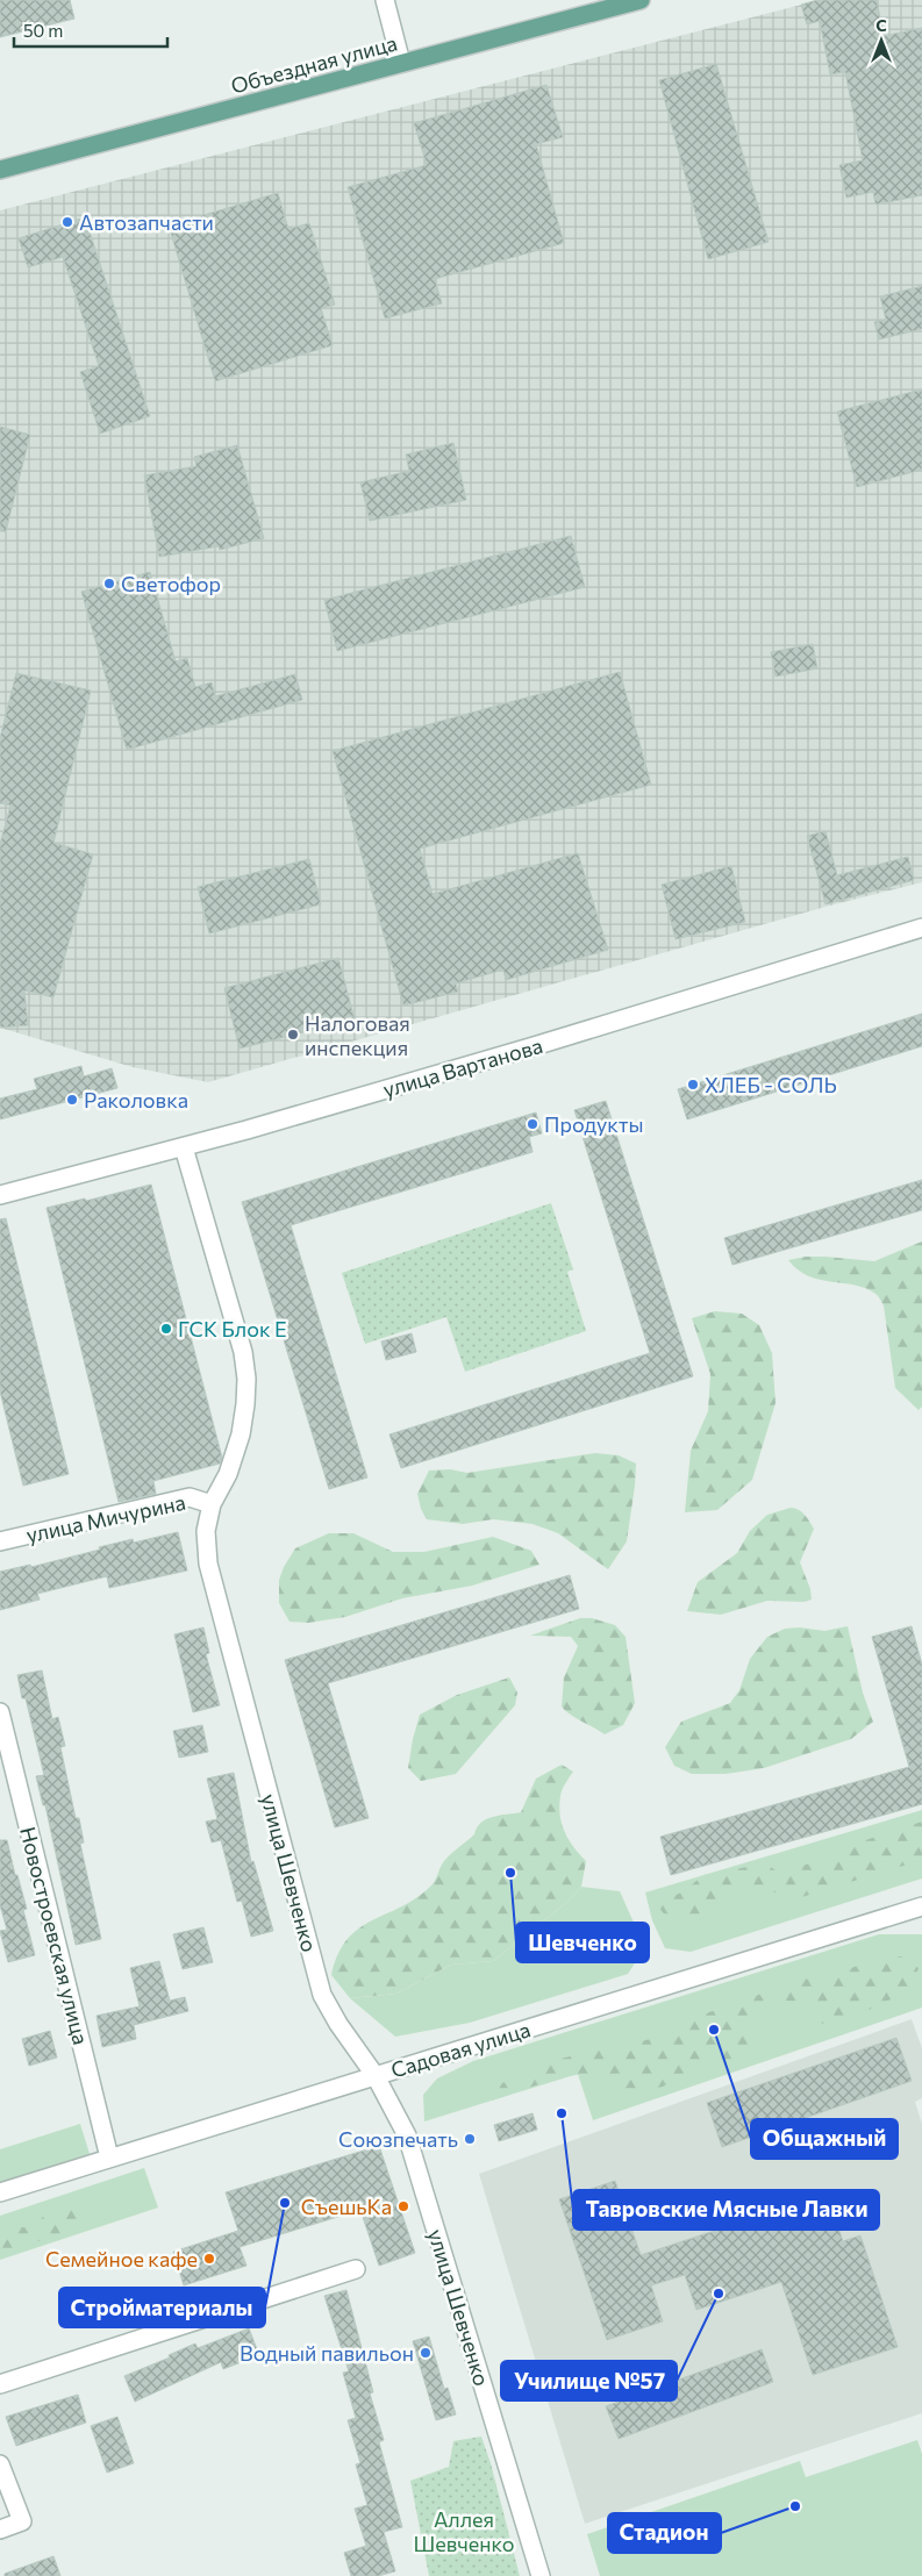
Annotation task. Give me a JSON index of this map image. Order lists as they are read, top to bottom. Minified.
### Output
{"streets":{"main road":["Объездная улица"],"street":["улица Вартанова","улица Мичурина","улица Шевченко","Новостроевская улица","Садовая улица"]},"crossings":[["улица Вартанова","улица Шевченко"],["улица Мичурина","улица Шевченко"],["улица Шевченко","Садовая улица"],["Новостроевская улица","Садовая улица"]],"parks":["Аллея Шевченко"],"places":["Автозапчасти","Светофор","Налоговая инспекция","ХЛЕБ - СОЛЬ","Раколовка","Продукты","ГСК Блок Е","Шевченко","Общажный","Тавровские Мясные Лавки","Союзпечать","Стройматериалы","СъешьКа","Семейное кафе","Училище №57","Водный павильон","Стадион"],"scale_bar":"50 m","north":"top"}
